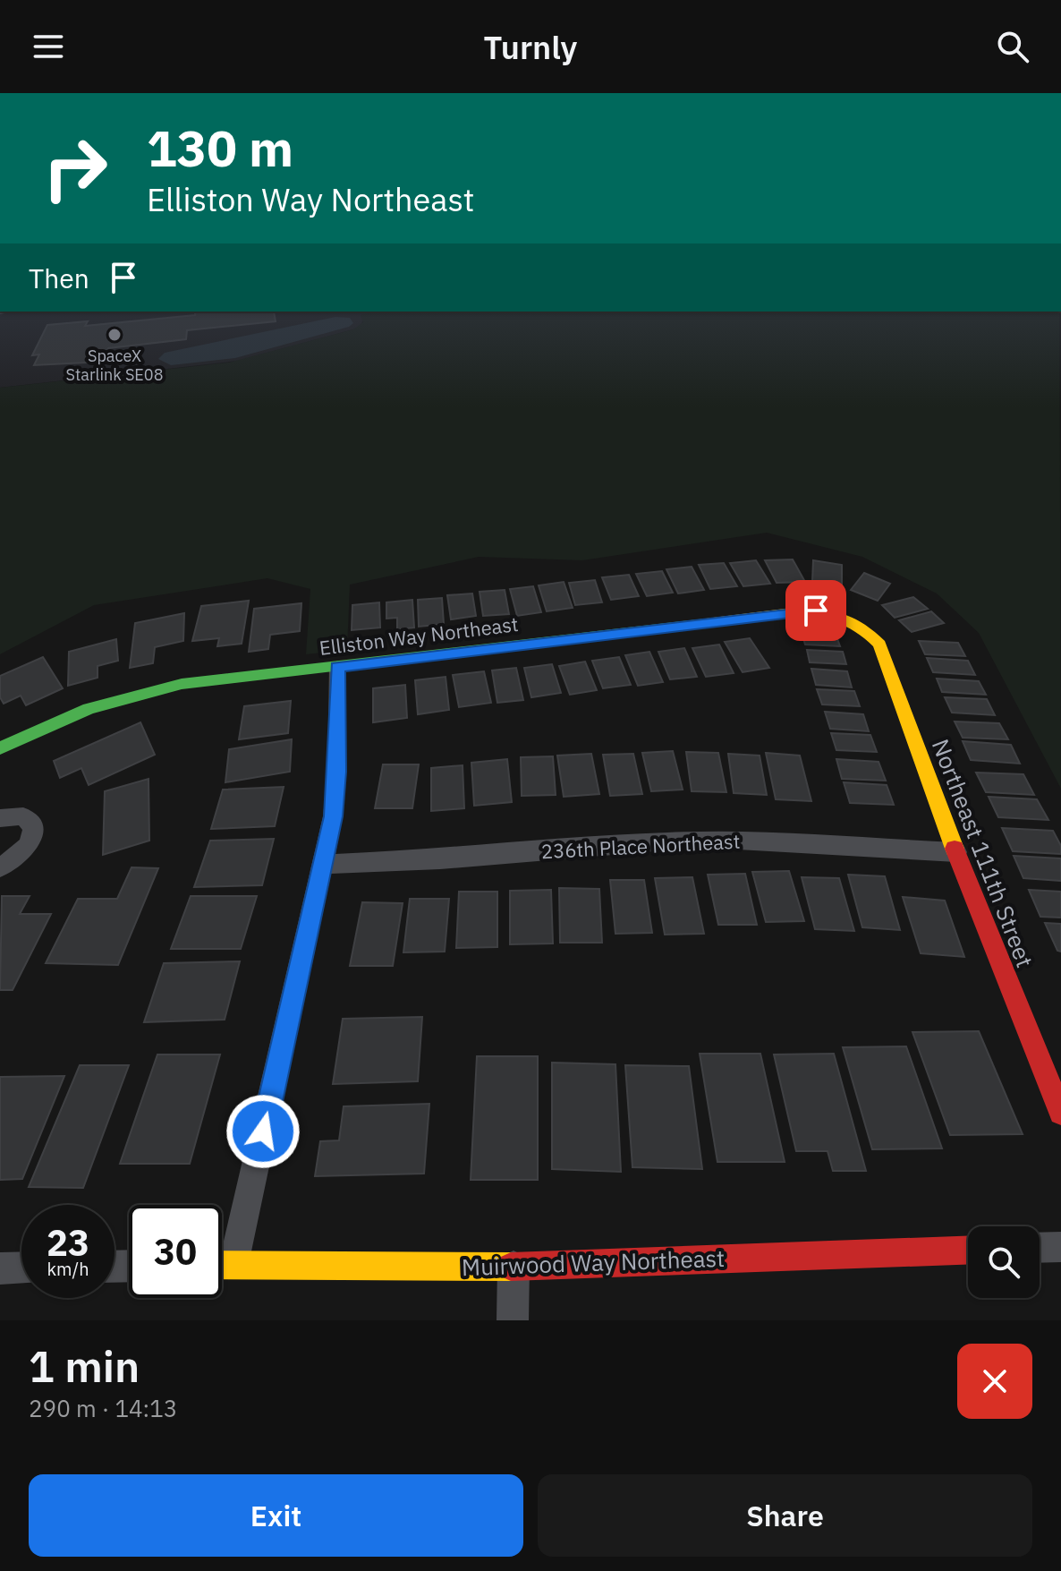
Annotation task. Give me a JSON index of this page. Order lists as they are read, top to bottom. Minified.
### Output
{"streets":{"street":["Elliston Way Northeast","236th Place Northeast","Northeast 111th Street","Muirwood Way Northeast"]},"crossings":[["Elliston Way Northeast","Northeast 111th Street"],["236th Place Northeast","Northeast 111th Street"]],"places":["SpaceX Starlink SE08"],"page":{"header":"Turnly","turn":["130 m","Elliston Way Northeast"],"then":"Then","speed":"23 km/h","limit":"30","heading":["1 min","290 m · 14:13"],"buttons":["Exit","Share"]}}
